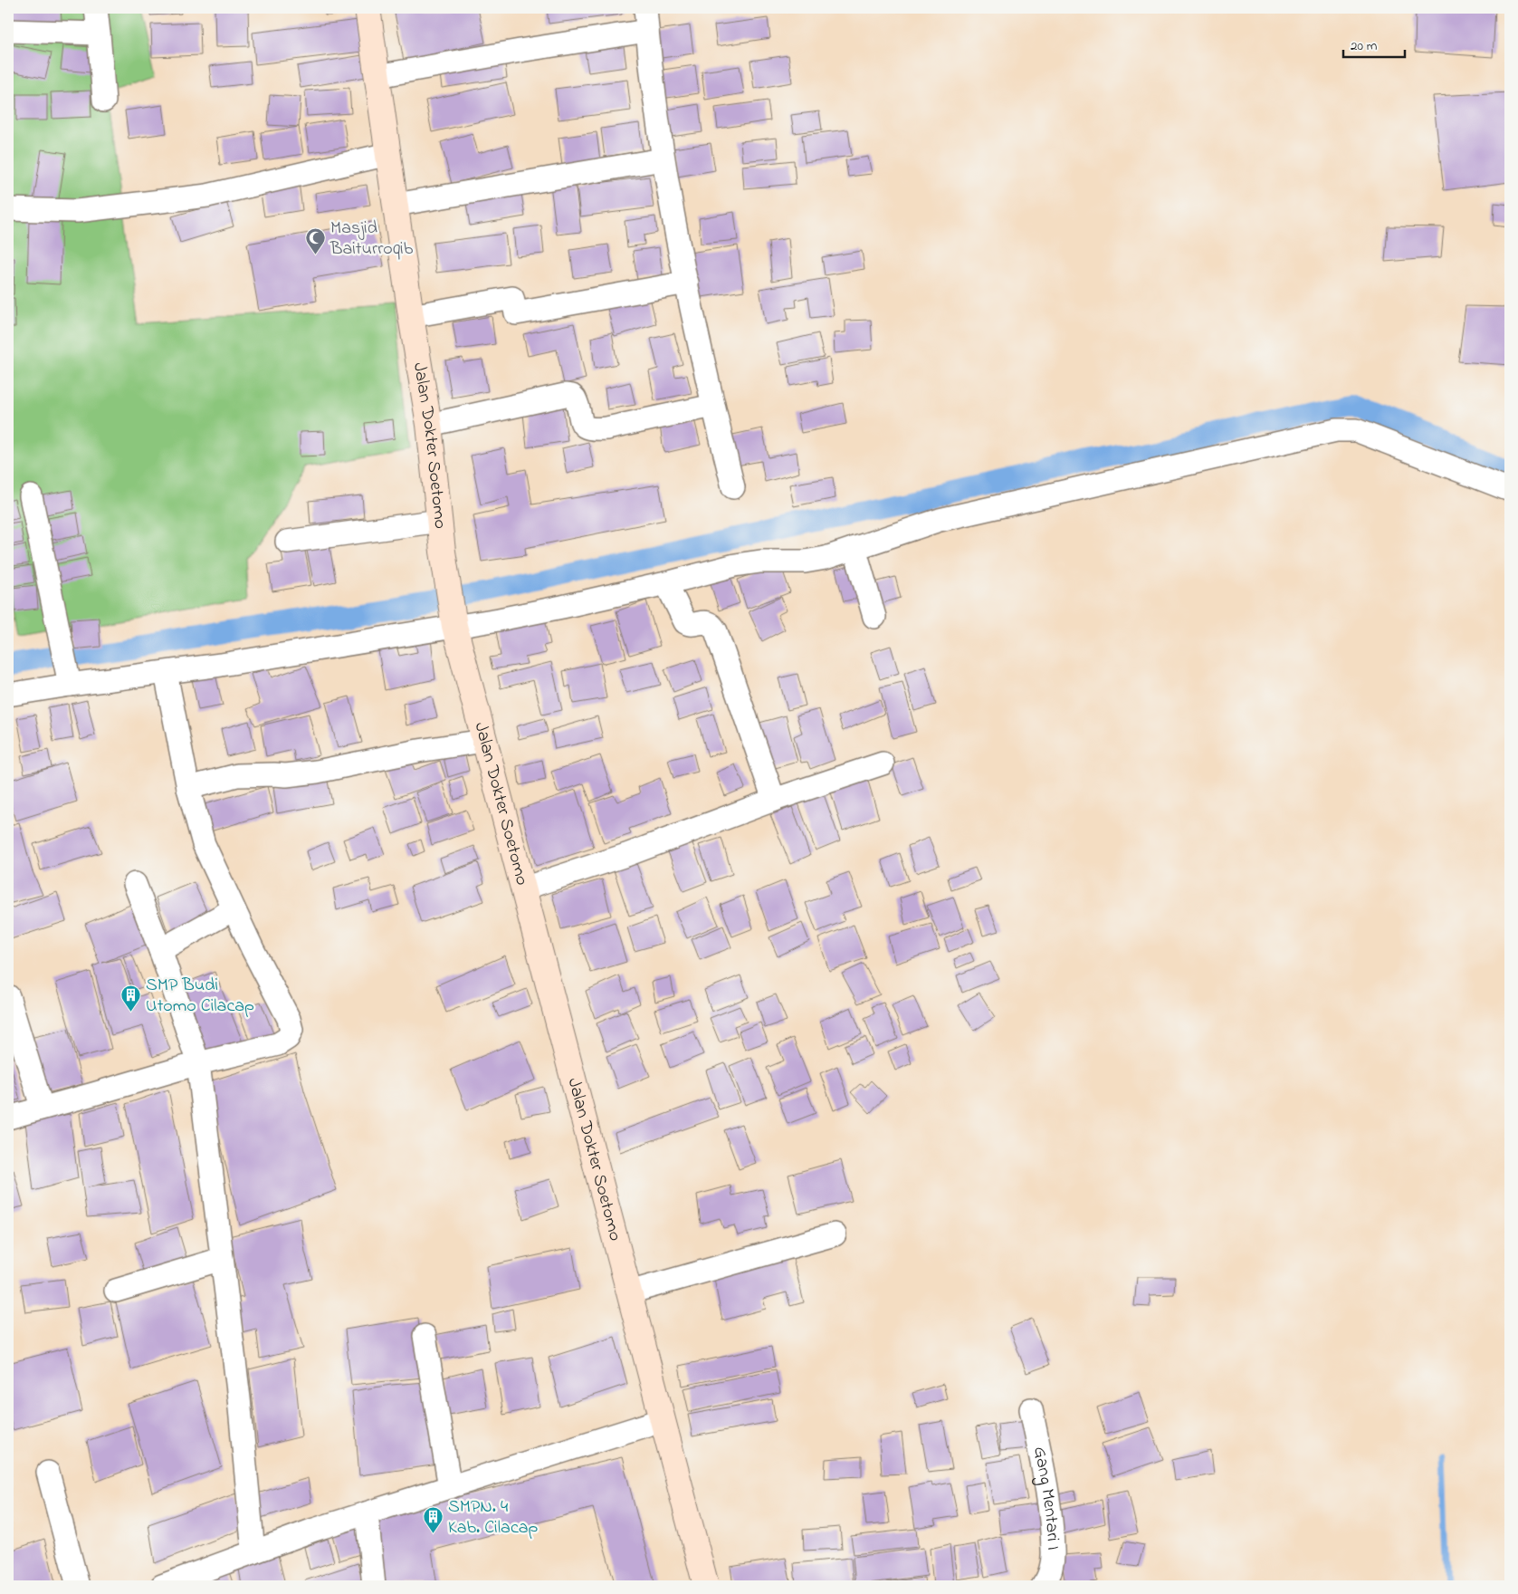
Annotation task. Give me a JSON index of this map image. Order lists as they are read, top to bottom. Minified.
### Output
{"streets":{"street":["Jalan Dokter Soetomo","Gang Mentari I"]},"places":{"mosque":["Masjid Baiturroqib"],"building":["SMP Budi Utomo Cilacap","SMPN. 4 Kab. Cilacap"]},"scale_bar":"20 m"}
